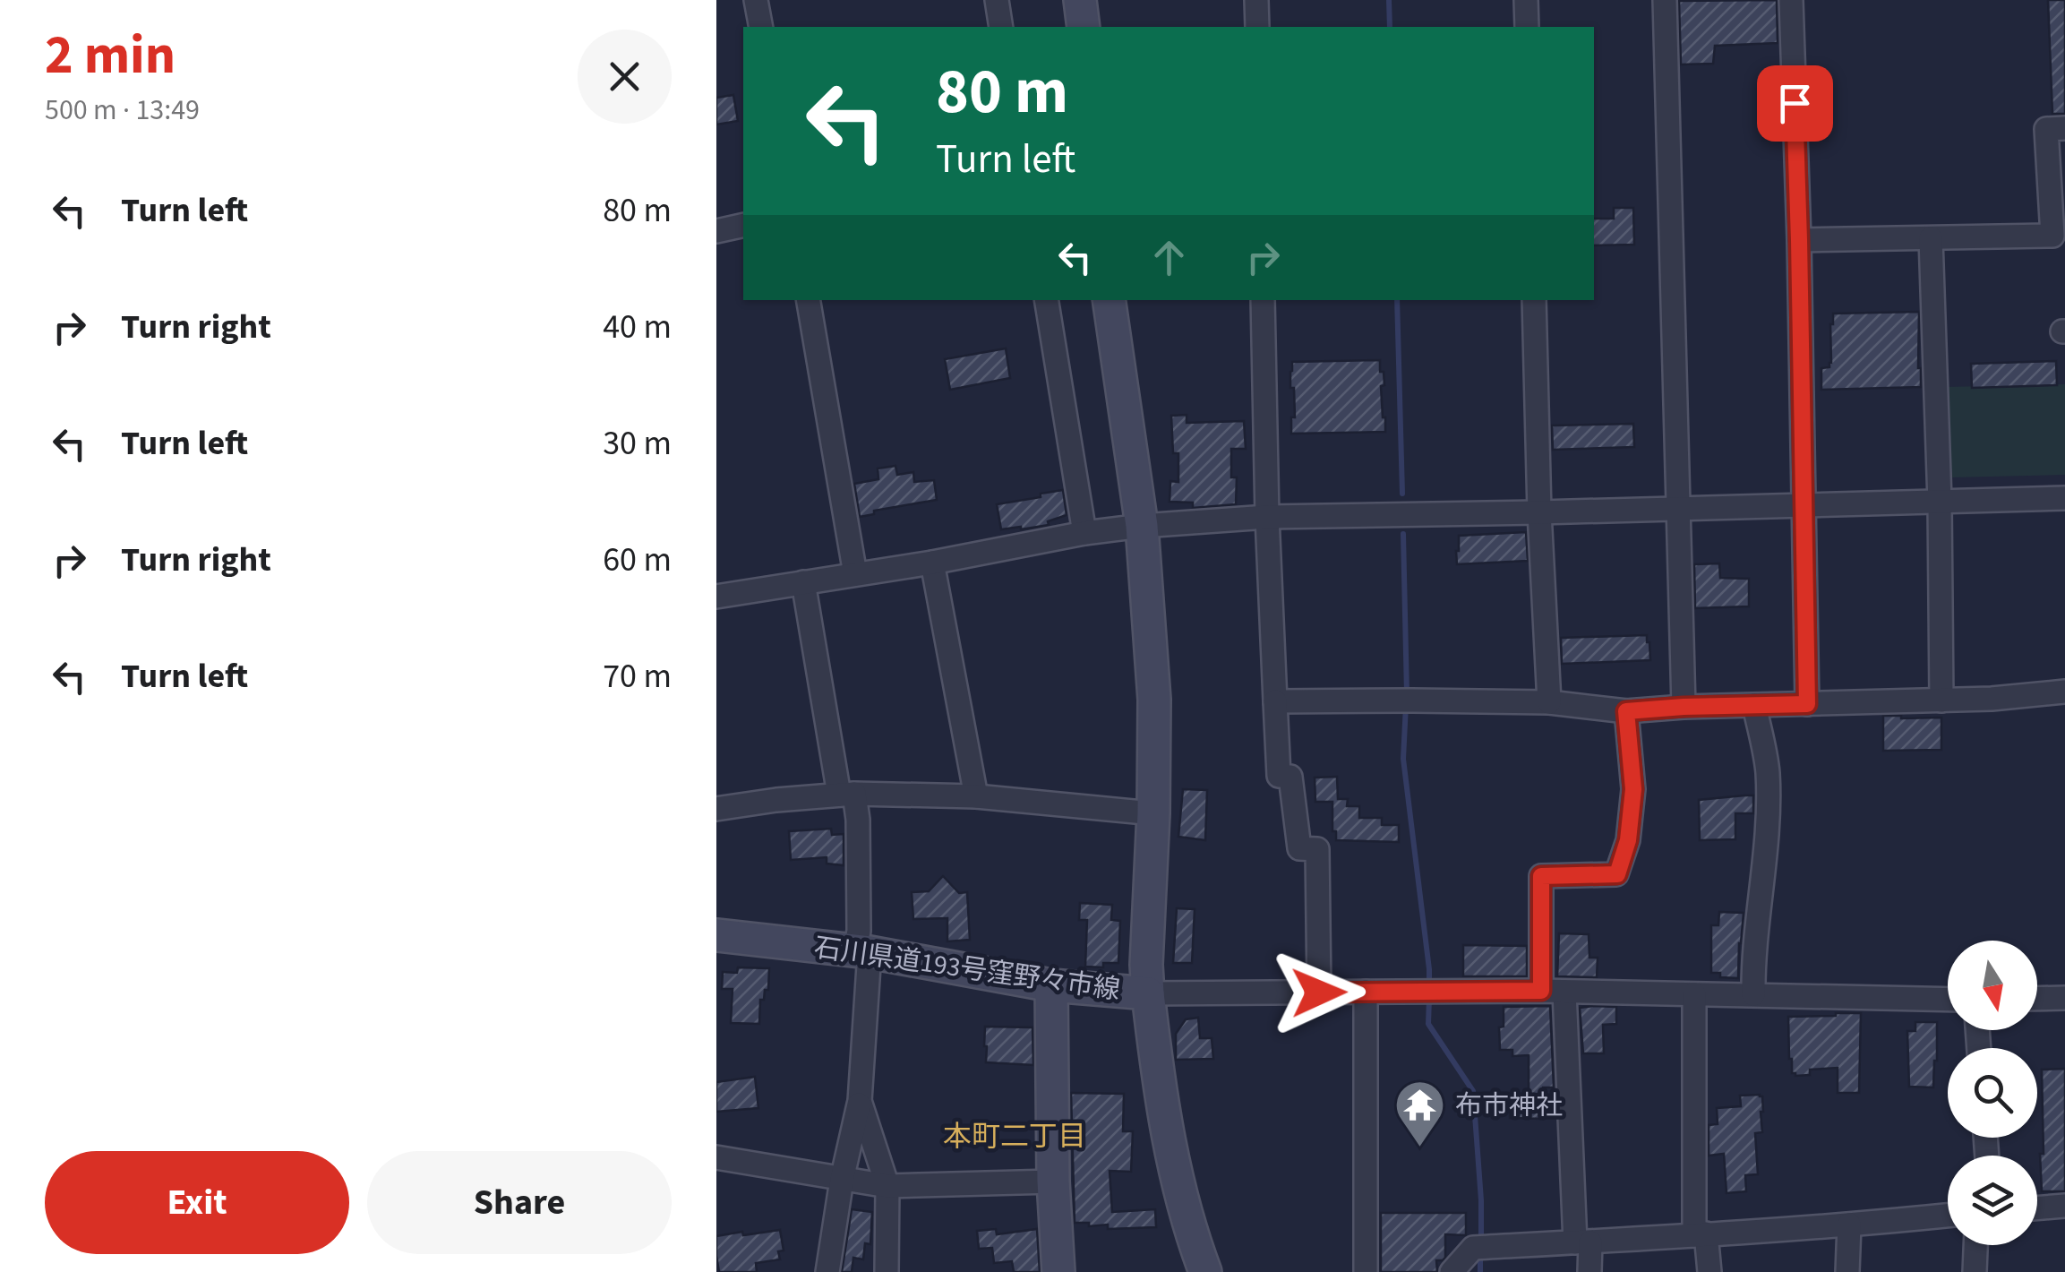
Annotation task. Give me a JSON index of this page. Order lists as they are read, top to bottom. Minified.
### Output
{"streets":{"street":["石川県道193号窪野々市線"]},"districts":["本町二丁目"],"places":{"temple":["布市神社"]},"north":"bottom","page":{"heading":["2 min","500 m · 13:49"],"turn":["80 m","Turn left"],"list":[{"name":"Turn left","value":"80 m"},{"name":"Turn right","value":"40 m"},{"name":"Turn left","value":"30 m"},{"name":"Turn right","value":"60 m"},{"name":"Turn left","value":"70 m"}],"buttons":["Exit","Share"]}}
